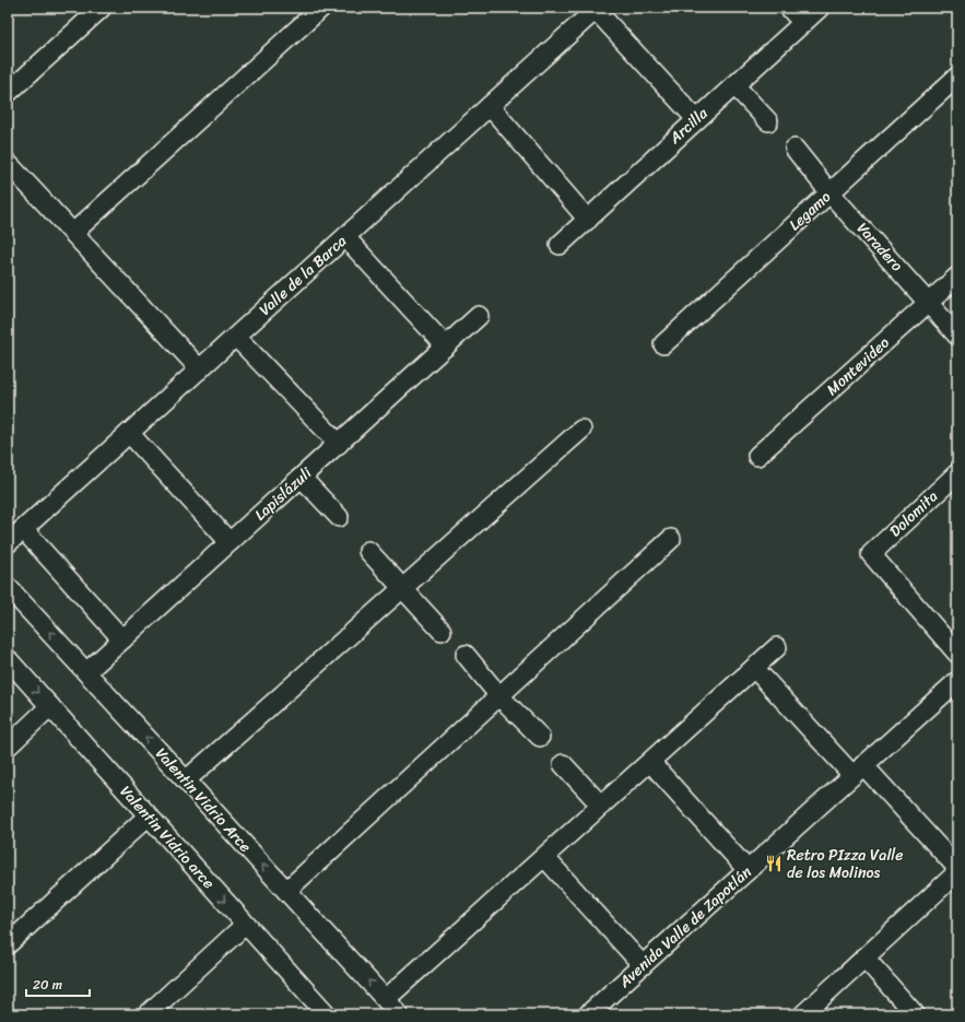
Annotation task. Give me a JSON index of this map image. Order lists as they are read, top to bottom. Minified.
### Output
{"streets":{"street":["Arcilla","Legamo","Varadero","Valle de la Barca","Montevideo","Lapislázuli","Dolomita","Valentin Vidrio Arce","Valentin Vidrio arce","Avenida Valle de Zapotlán"]},"crossings":[["Legamo","Varadero"],["Varadero","Montevideo"],["Lapislázuli","Valentin Vidrio Arce"]],"one_way":["Valentin Vidrio Arce","Valentin Vidrio arce"],"places":{"restaurant":["Retro PIzza Valle de los Molinos"]},"scale_bar":"20 m"}
